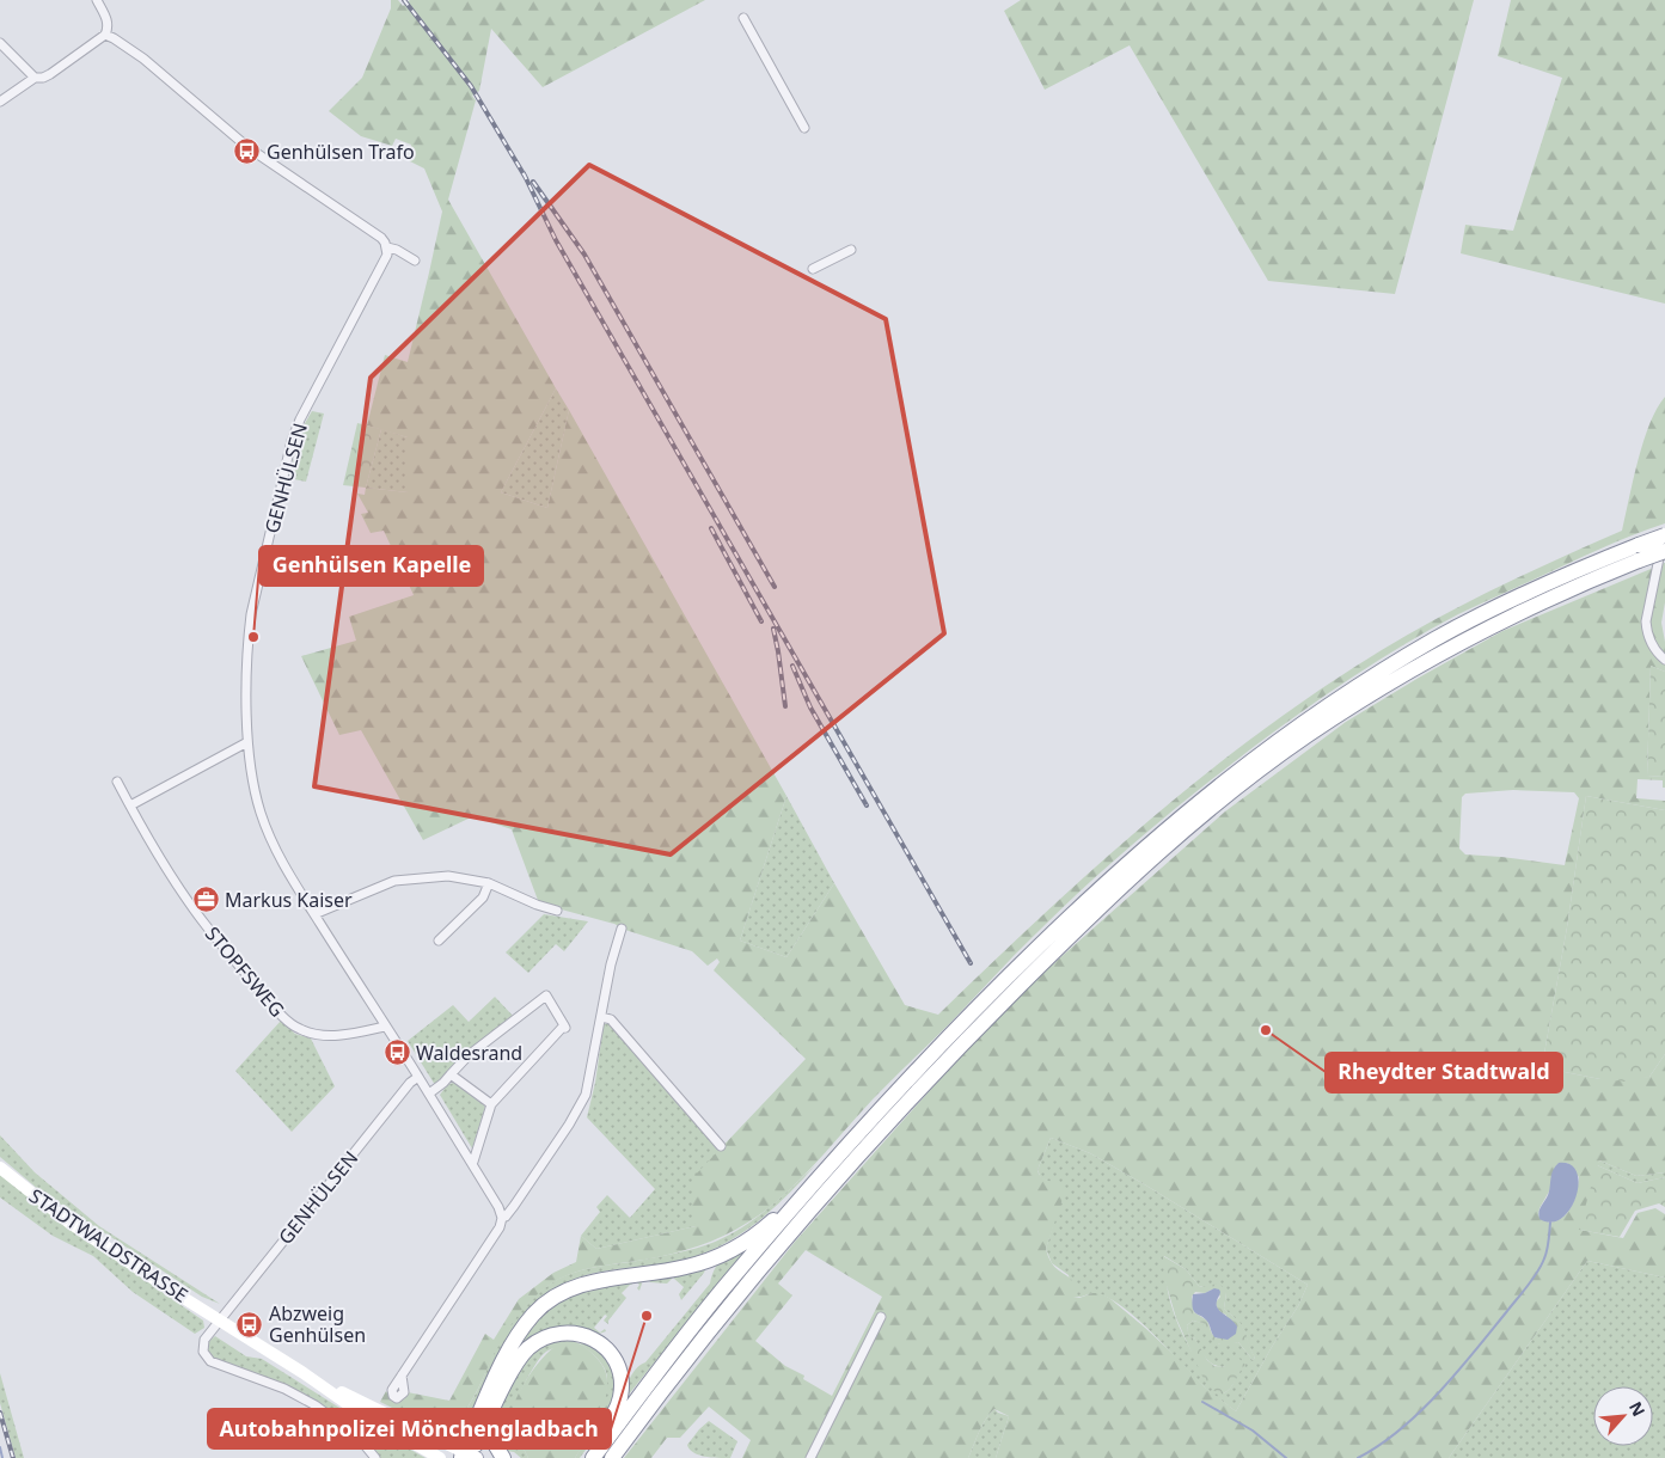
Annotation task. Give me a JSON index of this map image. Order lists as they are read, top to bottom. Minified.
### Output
{"streets":{"main road":["STADTWALDSTRASSE"],"street":["GENHÜLSEN","STOPFSWEG"]},"crossings":[["GENHÜLSEN","STOPFSWEG"],["GENHÜLSEN","STADTWALDSTRASSE"]],"places":{"bus stop":["Genhülsen Trafo","Waldesrand","Abzweig Genhülsen"],"other":["Genhülsen Kapelle","Rheydter Stadtwald","Autobahnpolizei Mönchengladbach"],"office":["Markus Kaiser"]},"north":"top right"}
